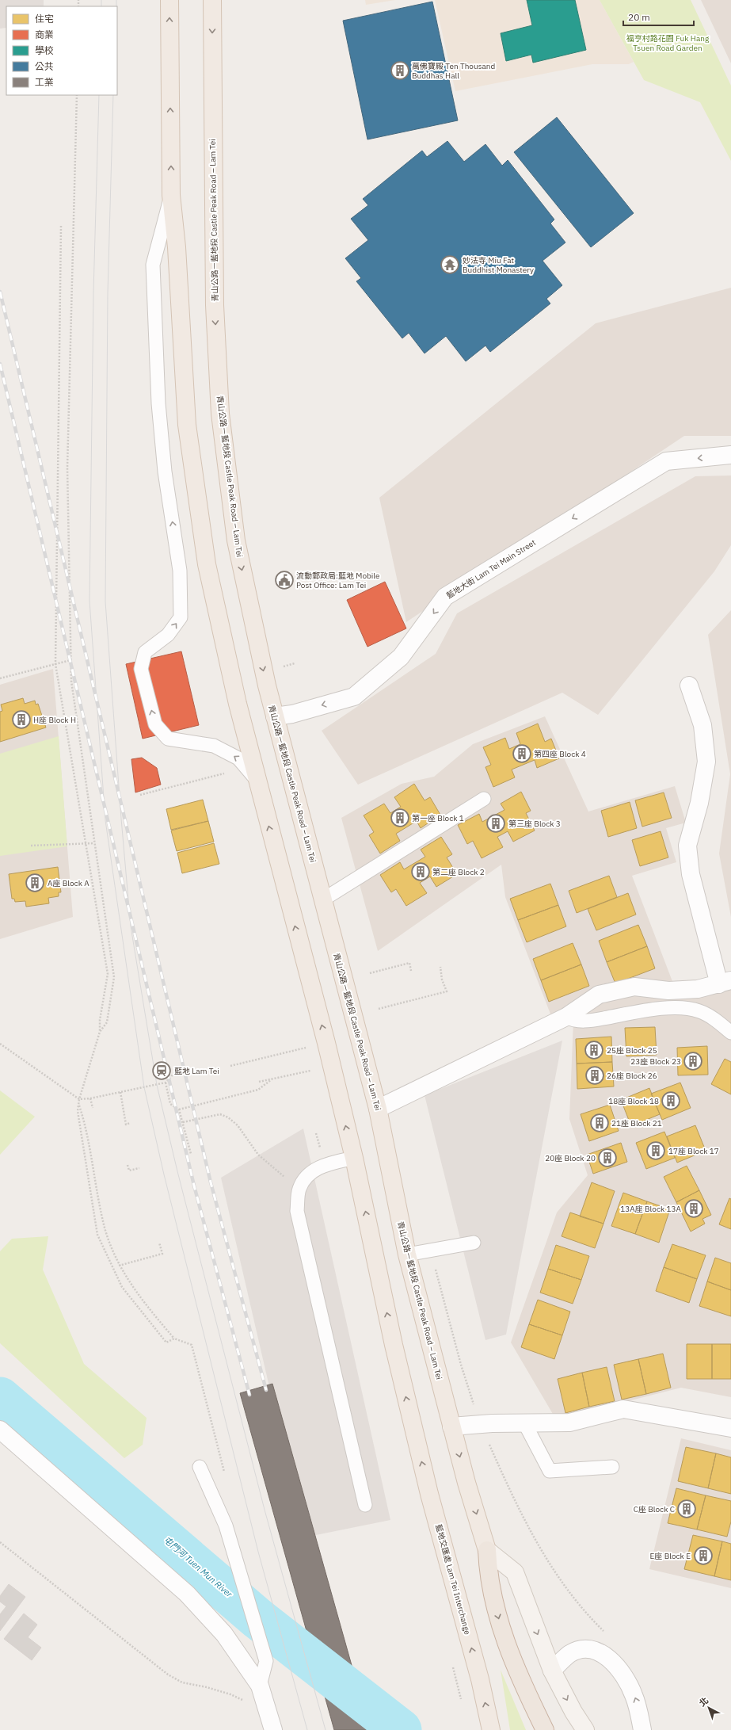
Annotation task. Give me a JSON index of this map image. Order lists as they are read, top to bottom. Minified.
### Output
{"streets":{"main road":["青山公路－藍地段 Castle Peak Road – Lam Tei","藍地交匯處 Lam Tei Interchange"],"street":["藍地大街 Lam Tei Main Street"]},"crossings":[["青山公路－藍地段 Castle Peak Road – Lam Tei","藍地大街 Lam Tei Main Street"]],"one_way":["藍地大街 Lam Tei Main Street"],"water":["屯門河 Tuen Mun River"],"parks":["福亨村路花園 Fuk Hang Tsuen Road Garden"],"places":{"building":["萬佛寶殿 Ten Thousand Buddhas Hall","H座 Block H","第四座 Block 4","第一座 Block 1","第三座 Block 3","第二座 Block 2","A座 Block A","25座 Block 25","23座 Block 23","26座 Block 26","18座 Block 18","21座 Block 21","17座 Block 17","20座 Block 20","13A座 Block 13A","C座 Block C","E座 Block E"],"temple":["妙法寺 Miu Fat Buddhist Monastery"],"public building":["流動郵政局:藍地 Mobile Post Office: Lam Tei"],"station":["藍地 Lam Tei"]},"legend":["住宅","商業","學校","公共","工業"],"scale_bar":"20 m","north":"top left"}
